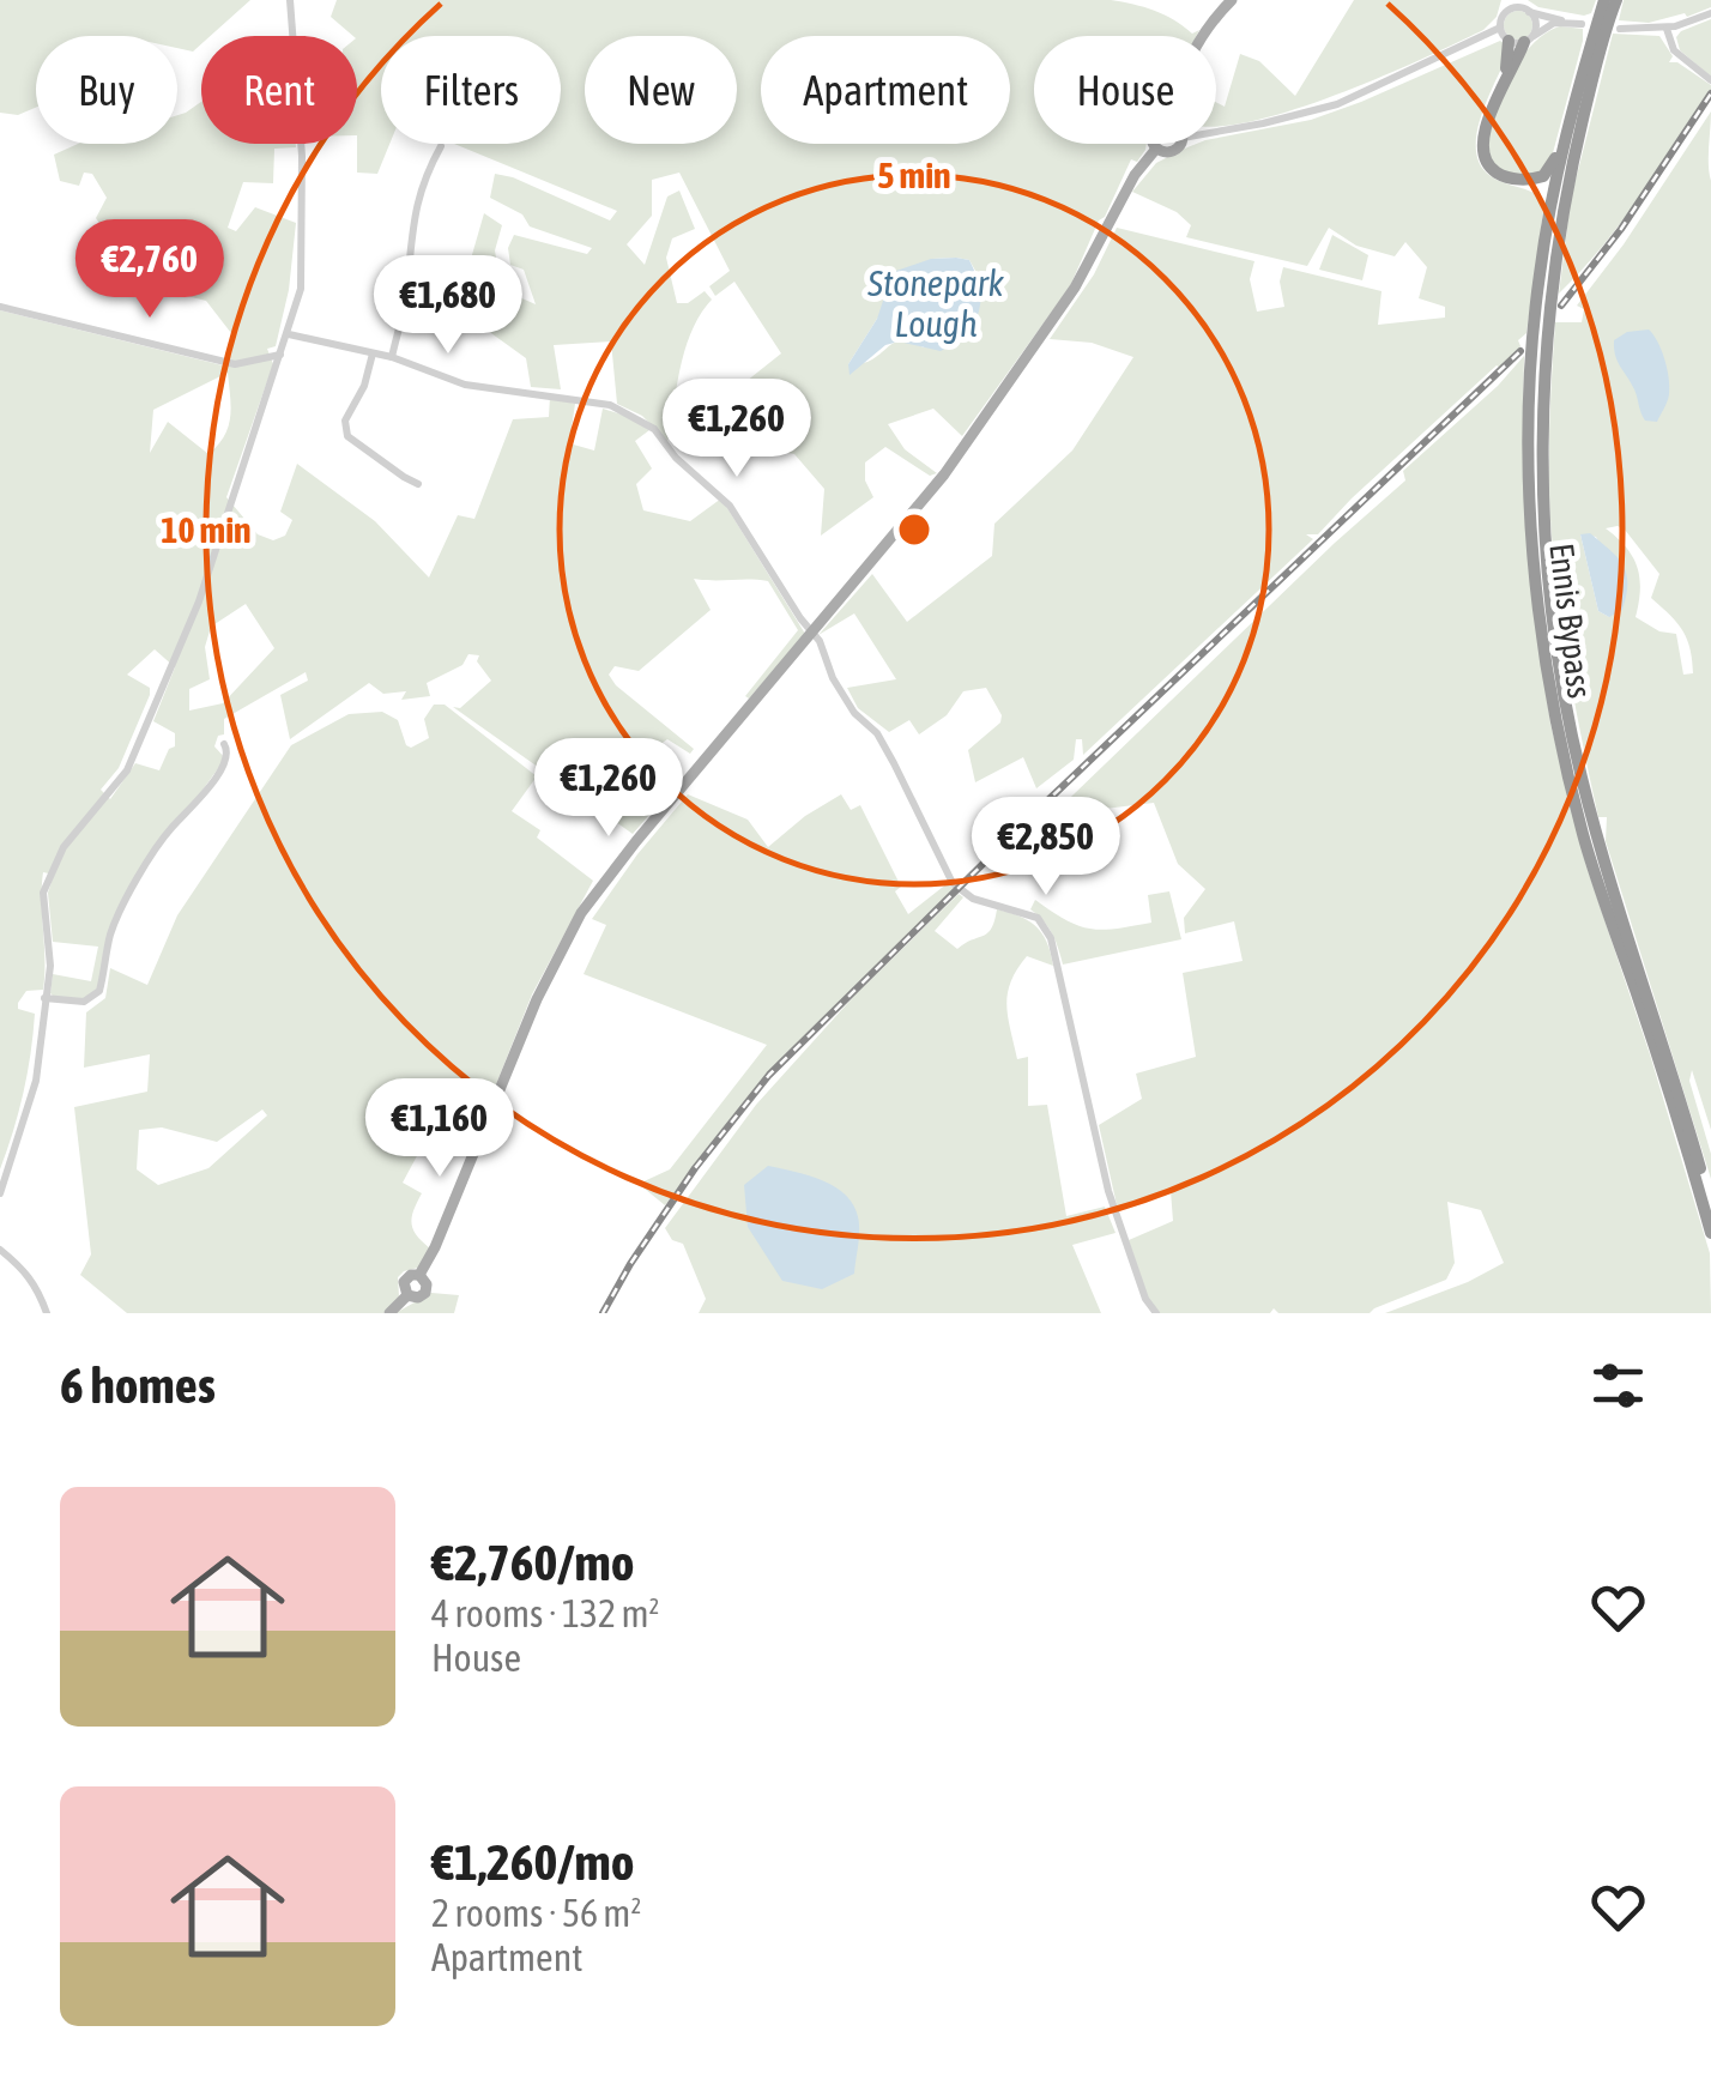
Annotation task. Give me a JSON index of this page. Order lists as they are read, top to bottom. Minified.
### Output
{"streets":{"highway":["Ennis Bypass"]},"water":["Stonepark Lough"],"page":{"chip":["Buy","Rent","Filters","New","Apartment","House"],"price":["€2,760","€1,680","€1,260","€1,260","€2,850","€1,160"],"heading":"6 homes","list":[{"name":"€2,760/mo","note":"4 rooms · 132 m² · House"},{"name":"€1,260/mo","note":"2 rooms · 56 m² · Apartment"}]},"rings":["5 min","10 min"]}
